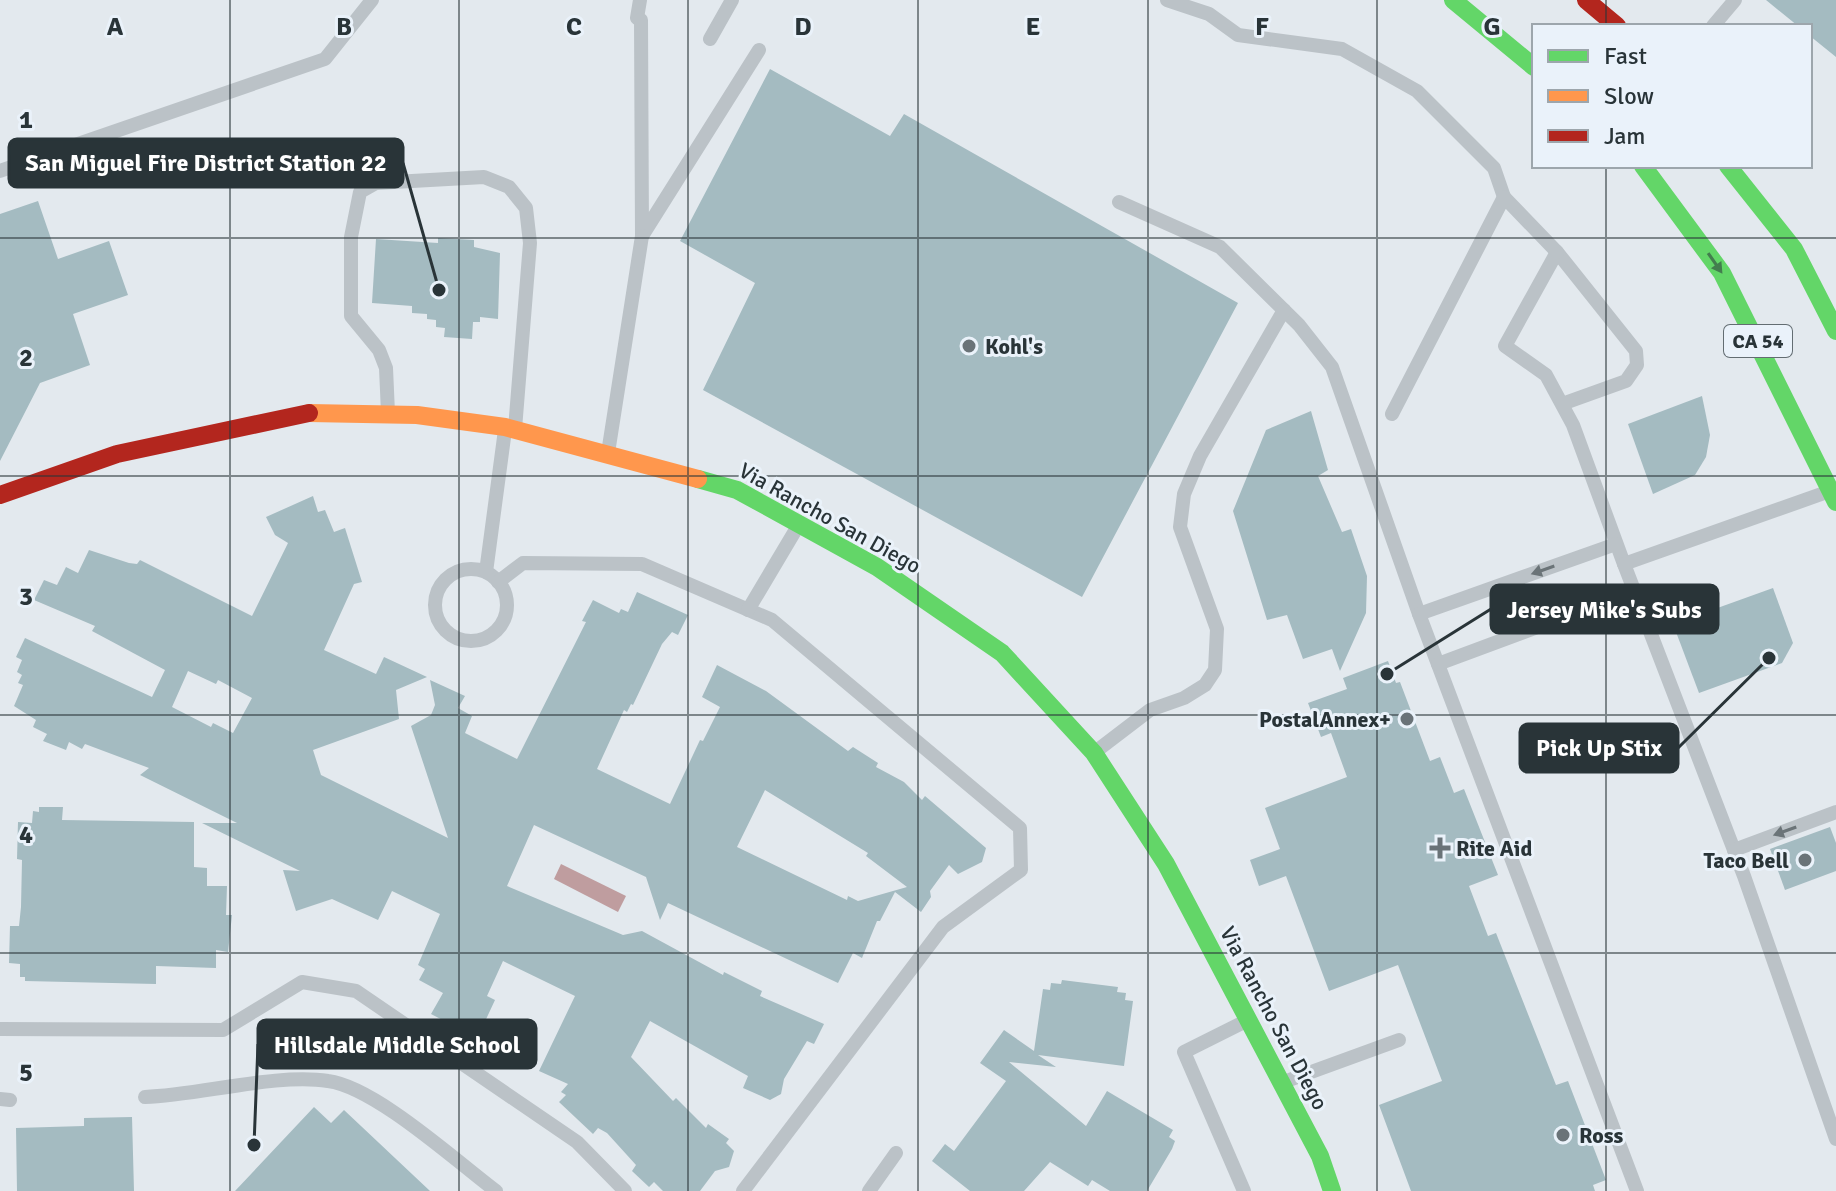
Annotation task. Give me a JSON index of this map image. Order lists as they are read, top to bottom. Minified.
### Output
{"streets":{"street":["CA 54","Via Rancho San Diego"]},"places":{"other":["San Miguel Fire District Station 22","Kohl's","Pick Up Stix","Jersey Mike's Subs","PostalAnnex+","Taco Bell","Ross","Hillsdale Middle School"],"health":["Rite Aid"]},"legend":["Fast","Slow","Jam"],"grid":{"columns":["A","B","C","D","E","F","G"],"rows":["1","2","3","4","5"]}}
